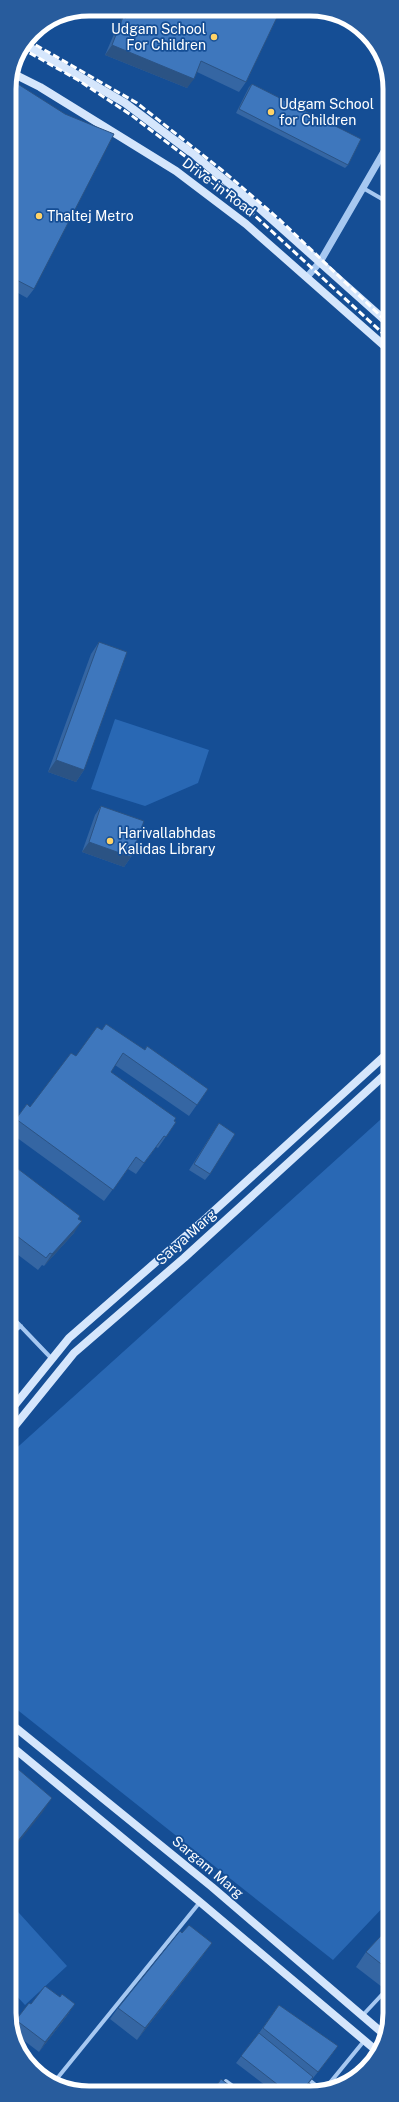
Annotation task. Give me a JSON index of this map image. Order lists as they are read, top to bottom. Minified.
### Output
{"streets":{"main road":["Drive-in Road","Satya Marg","Sargam Marg"]},"places":["Udgam School For Children","Udgam School for Children","Thaltej Metro","Harivallabhdas Kalidas Library"]}
